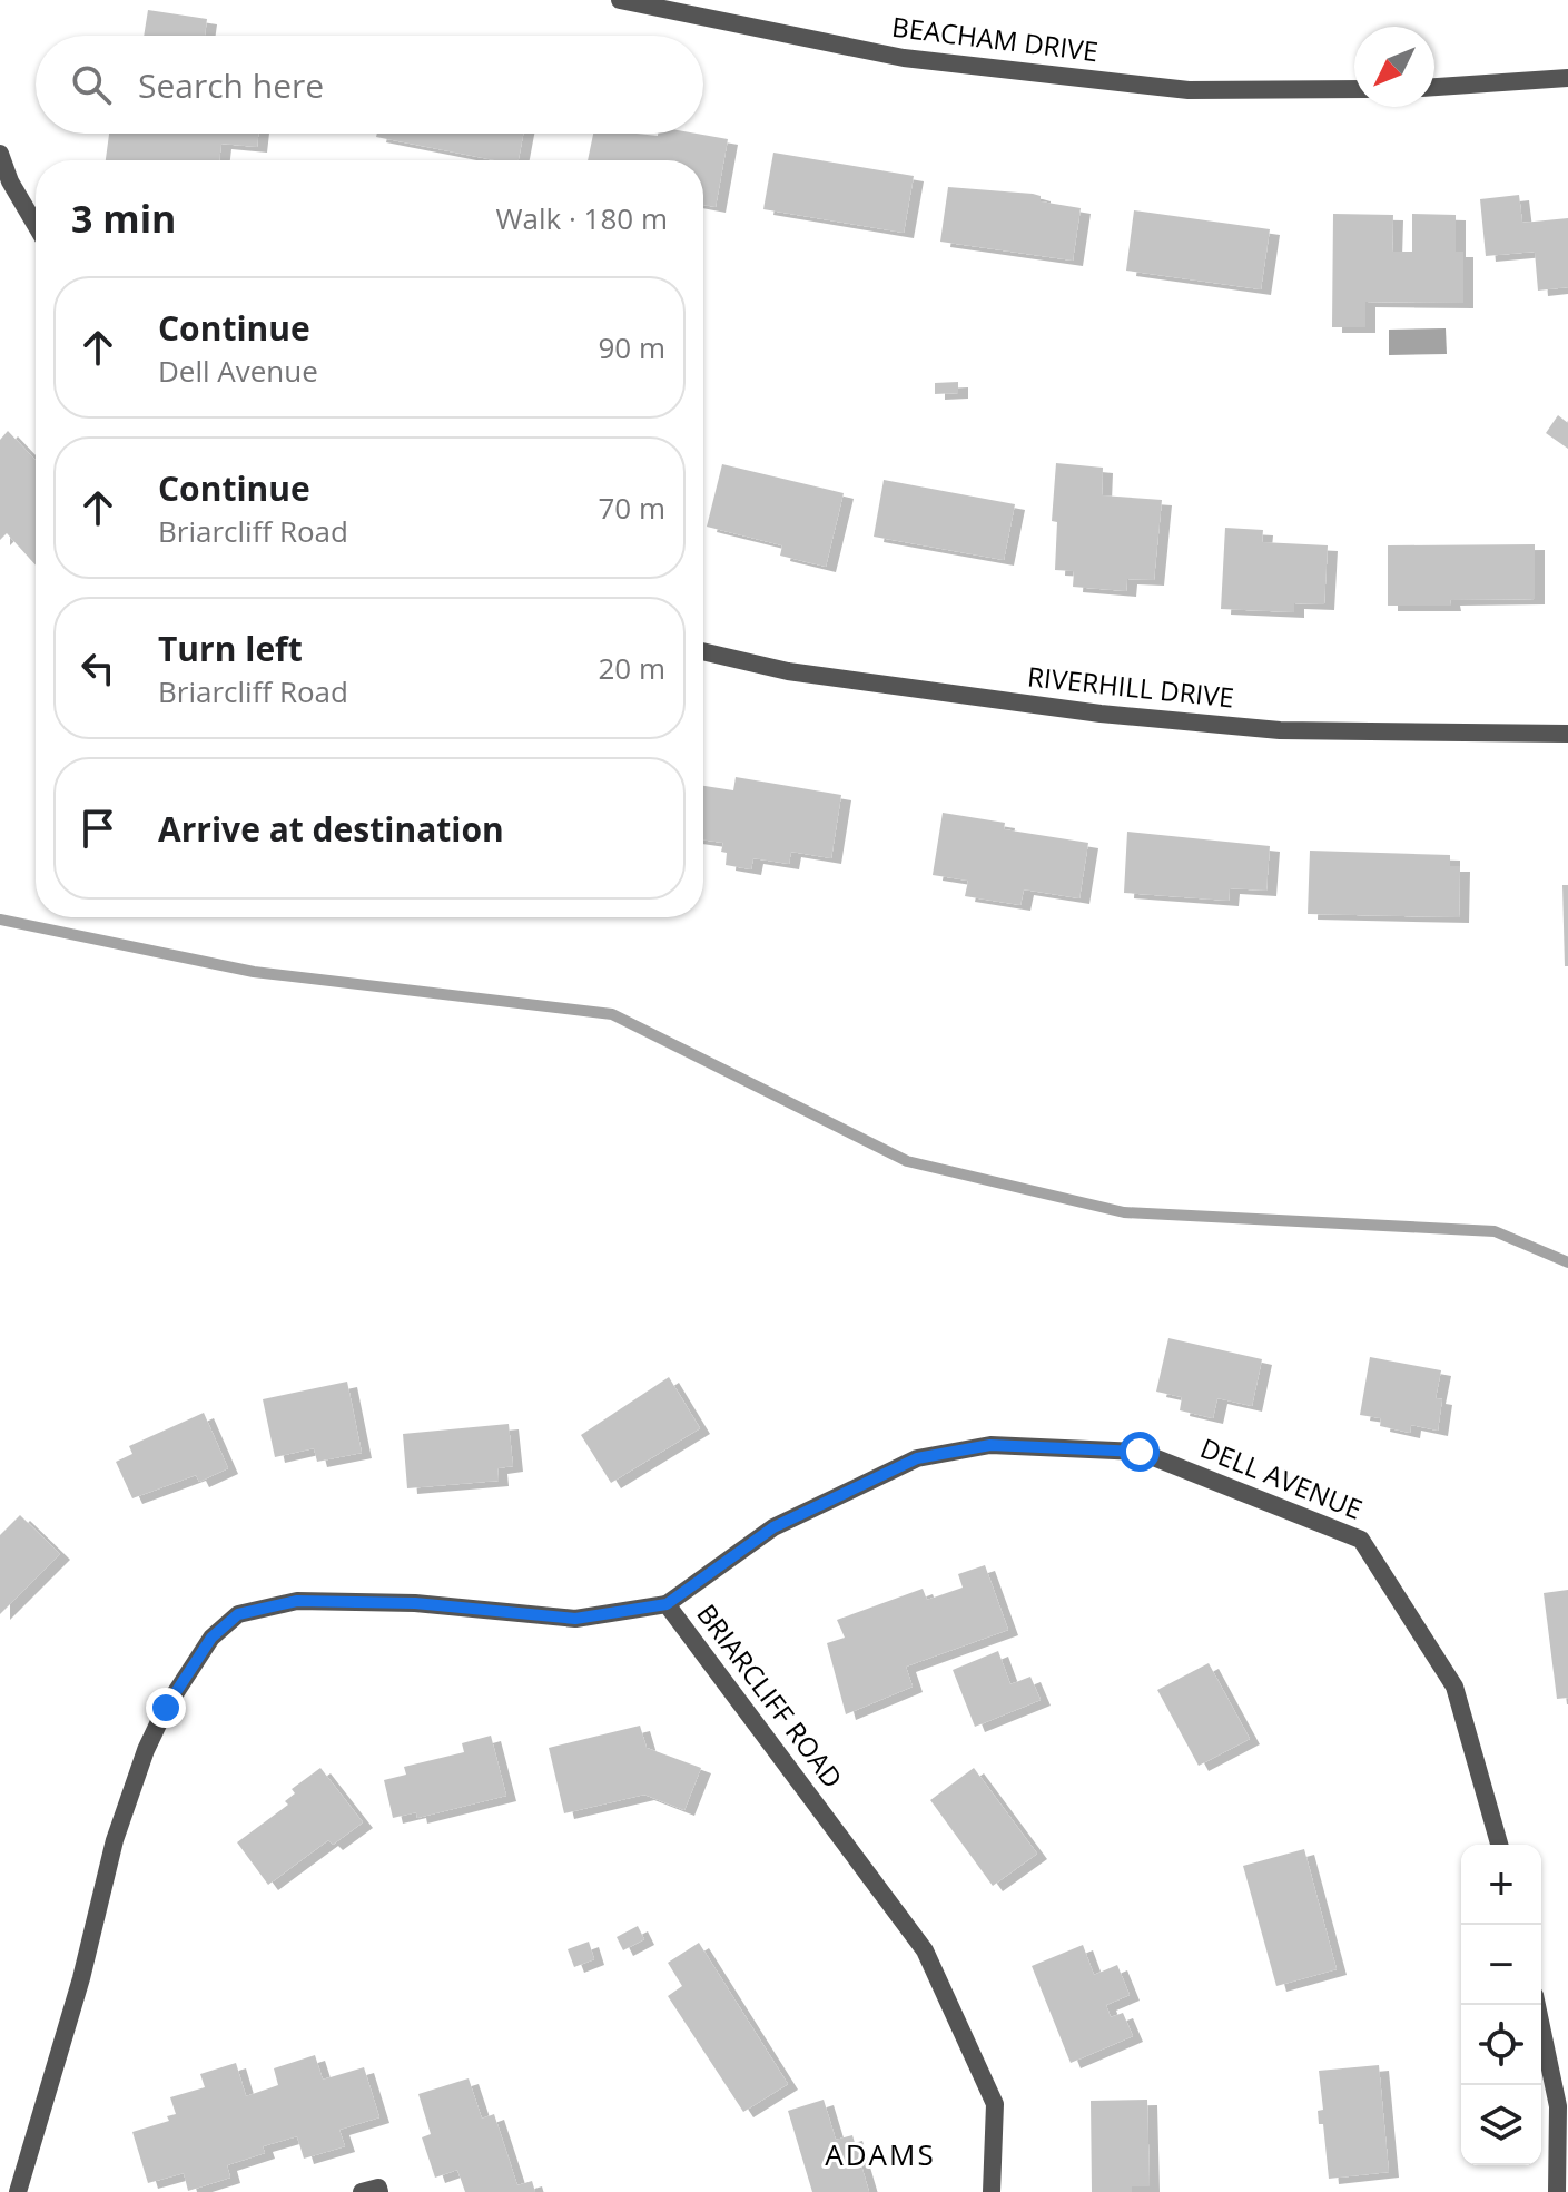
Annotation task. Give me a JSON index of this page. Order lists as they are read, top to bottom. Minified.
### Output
{"streets":{"street":["BEACHAM DRIVE","RIVERHILL DRIVE","DELL AVENUE","BRIARCLIFF ROAD"]},"crossings":[["DELL AVENUE","BRIARCLIFF ROAD"]],"districts":["ADAMS"],"north":"bottom left","page":{"search":"Search here","heading":["3 min","Walk · 180 m"],"list":[["Continue","Dell Avenue","90 m"],["Continue","Briarcliff Road","70 m"],["Turn left","Briarcliff Road","20 m"],"Arrive at destination"],"map_buttons":["+","−"]}}
